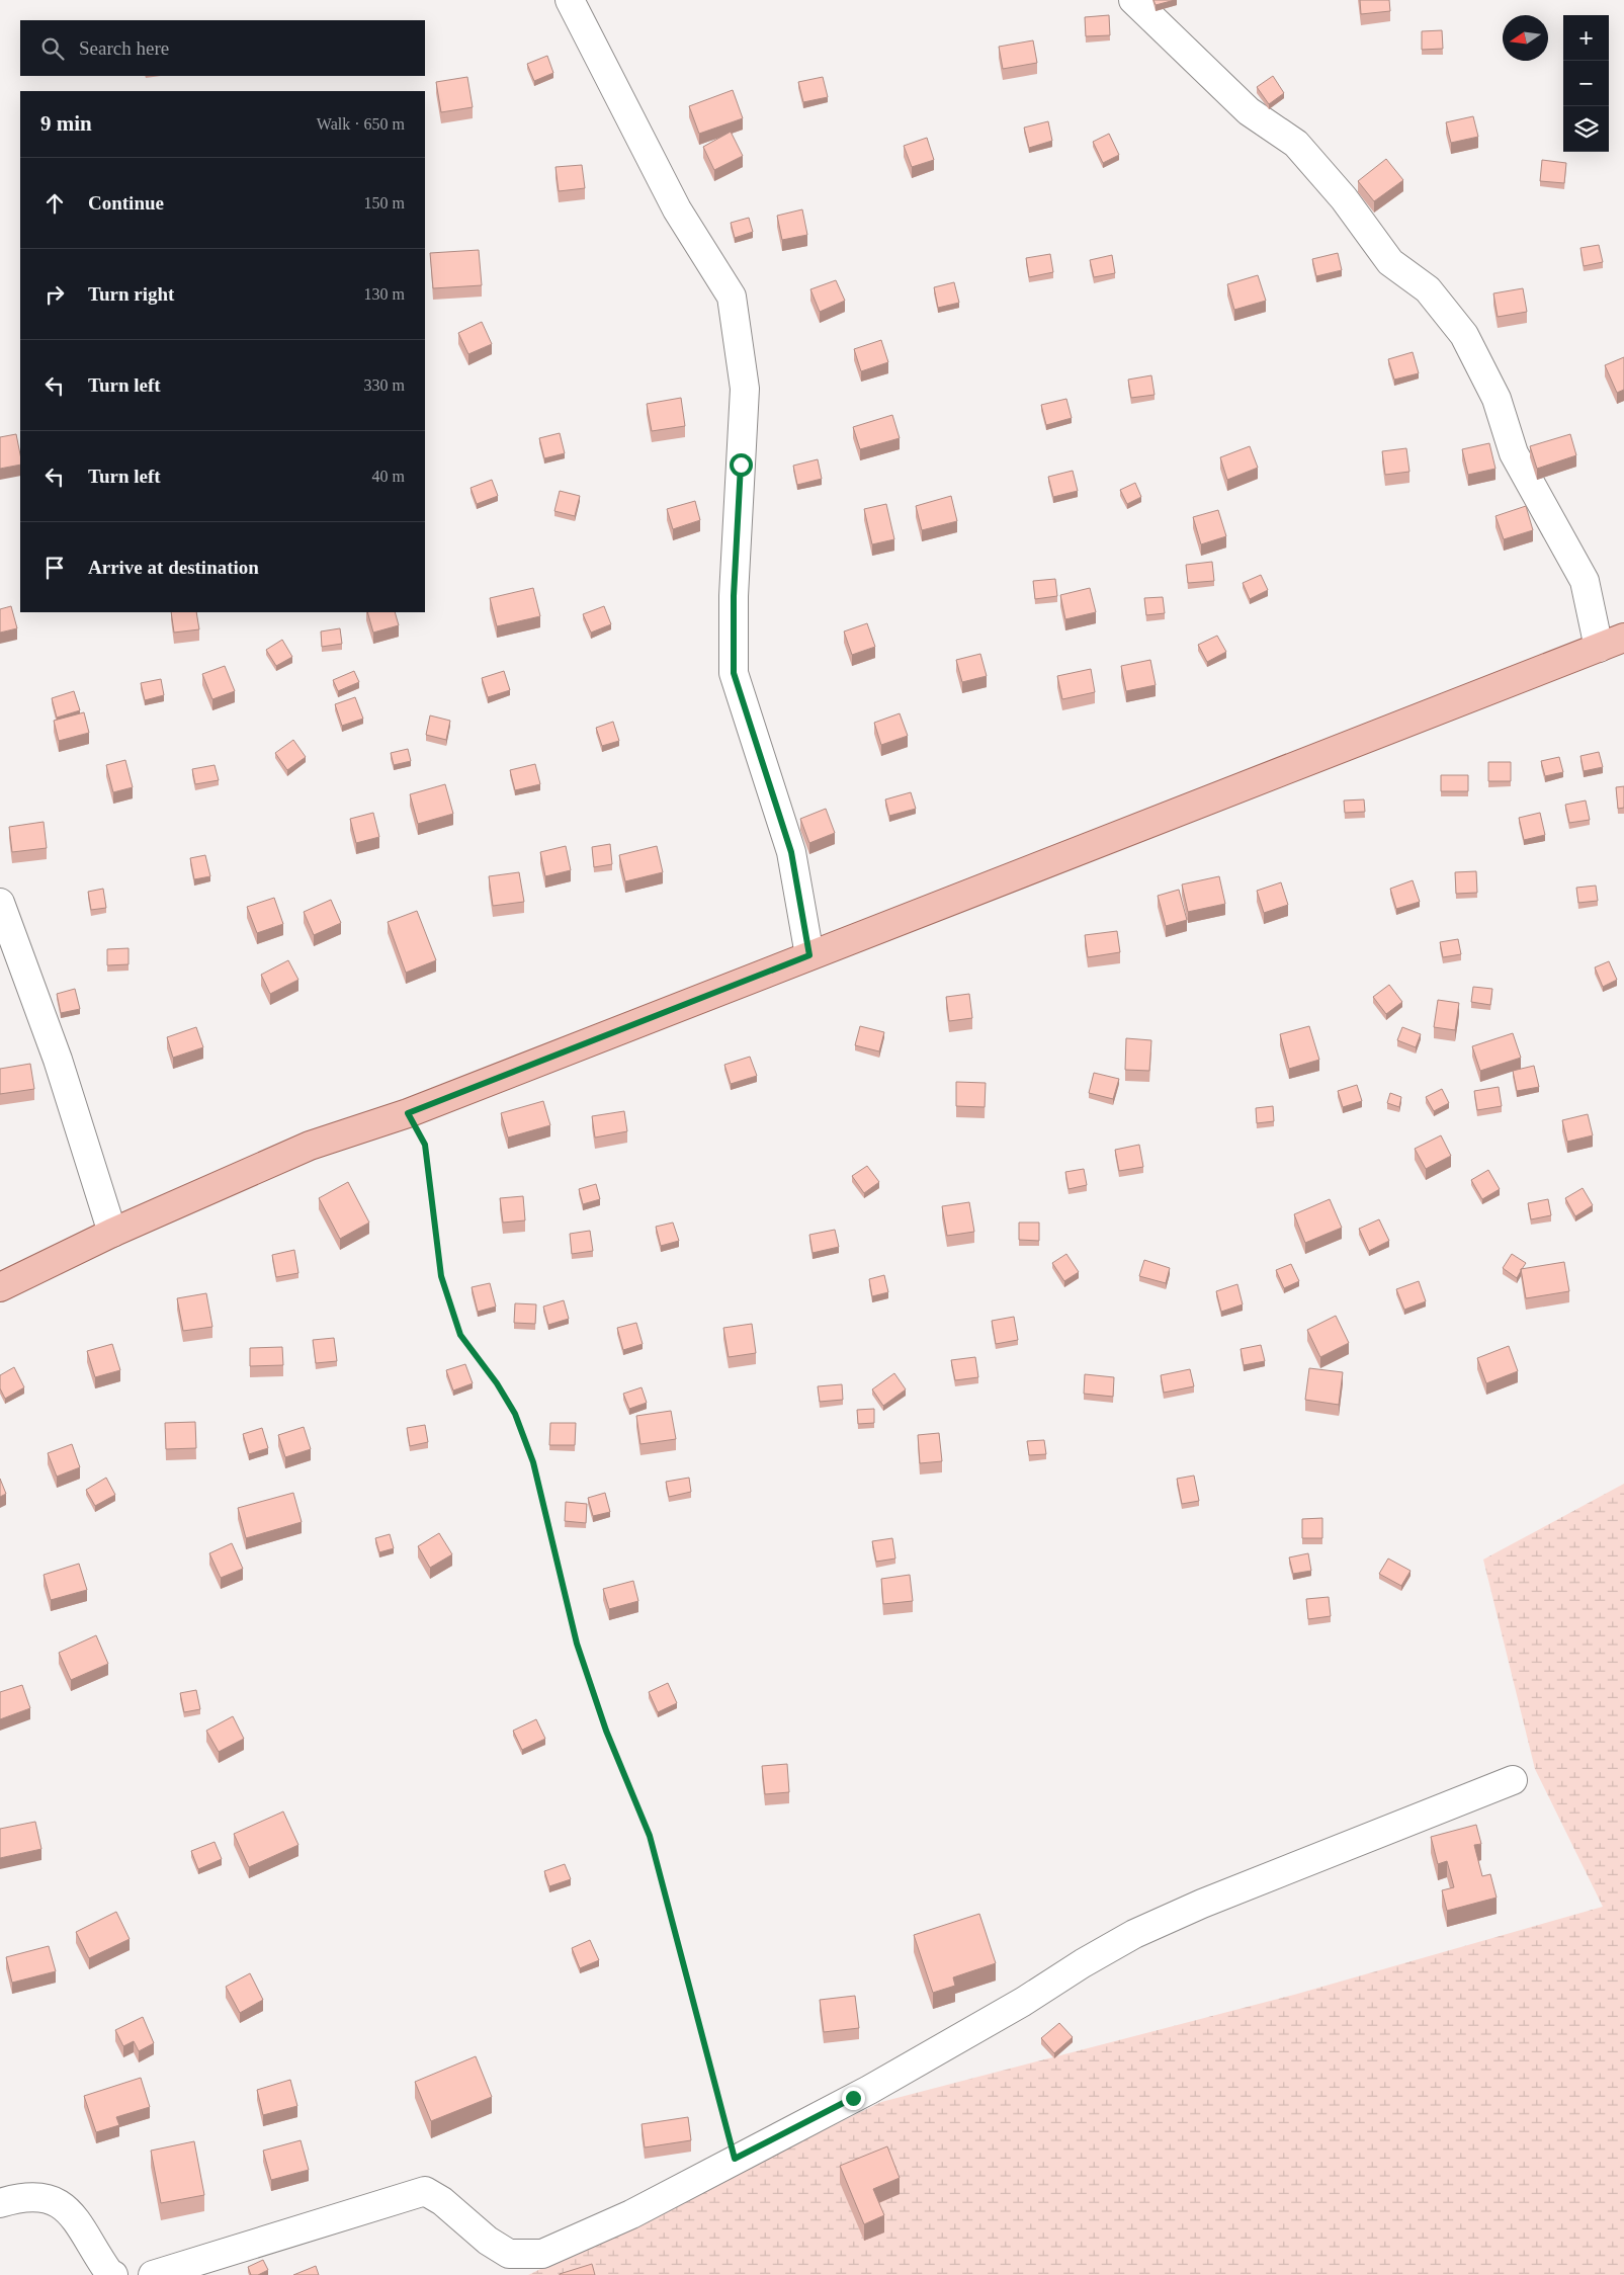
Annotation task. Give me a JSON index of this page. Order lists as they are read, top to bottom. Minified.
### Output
{"north":"left","page":{"map_buttons":["+","−"],"search":"Search here","heading":["9 min","Walk · 650 m"],"list":[["Continue","150 m"],["Turn right","130 m"],["Turn left","330 m"],["Turn left","40 m"],"Arrive at destination"]}}
